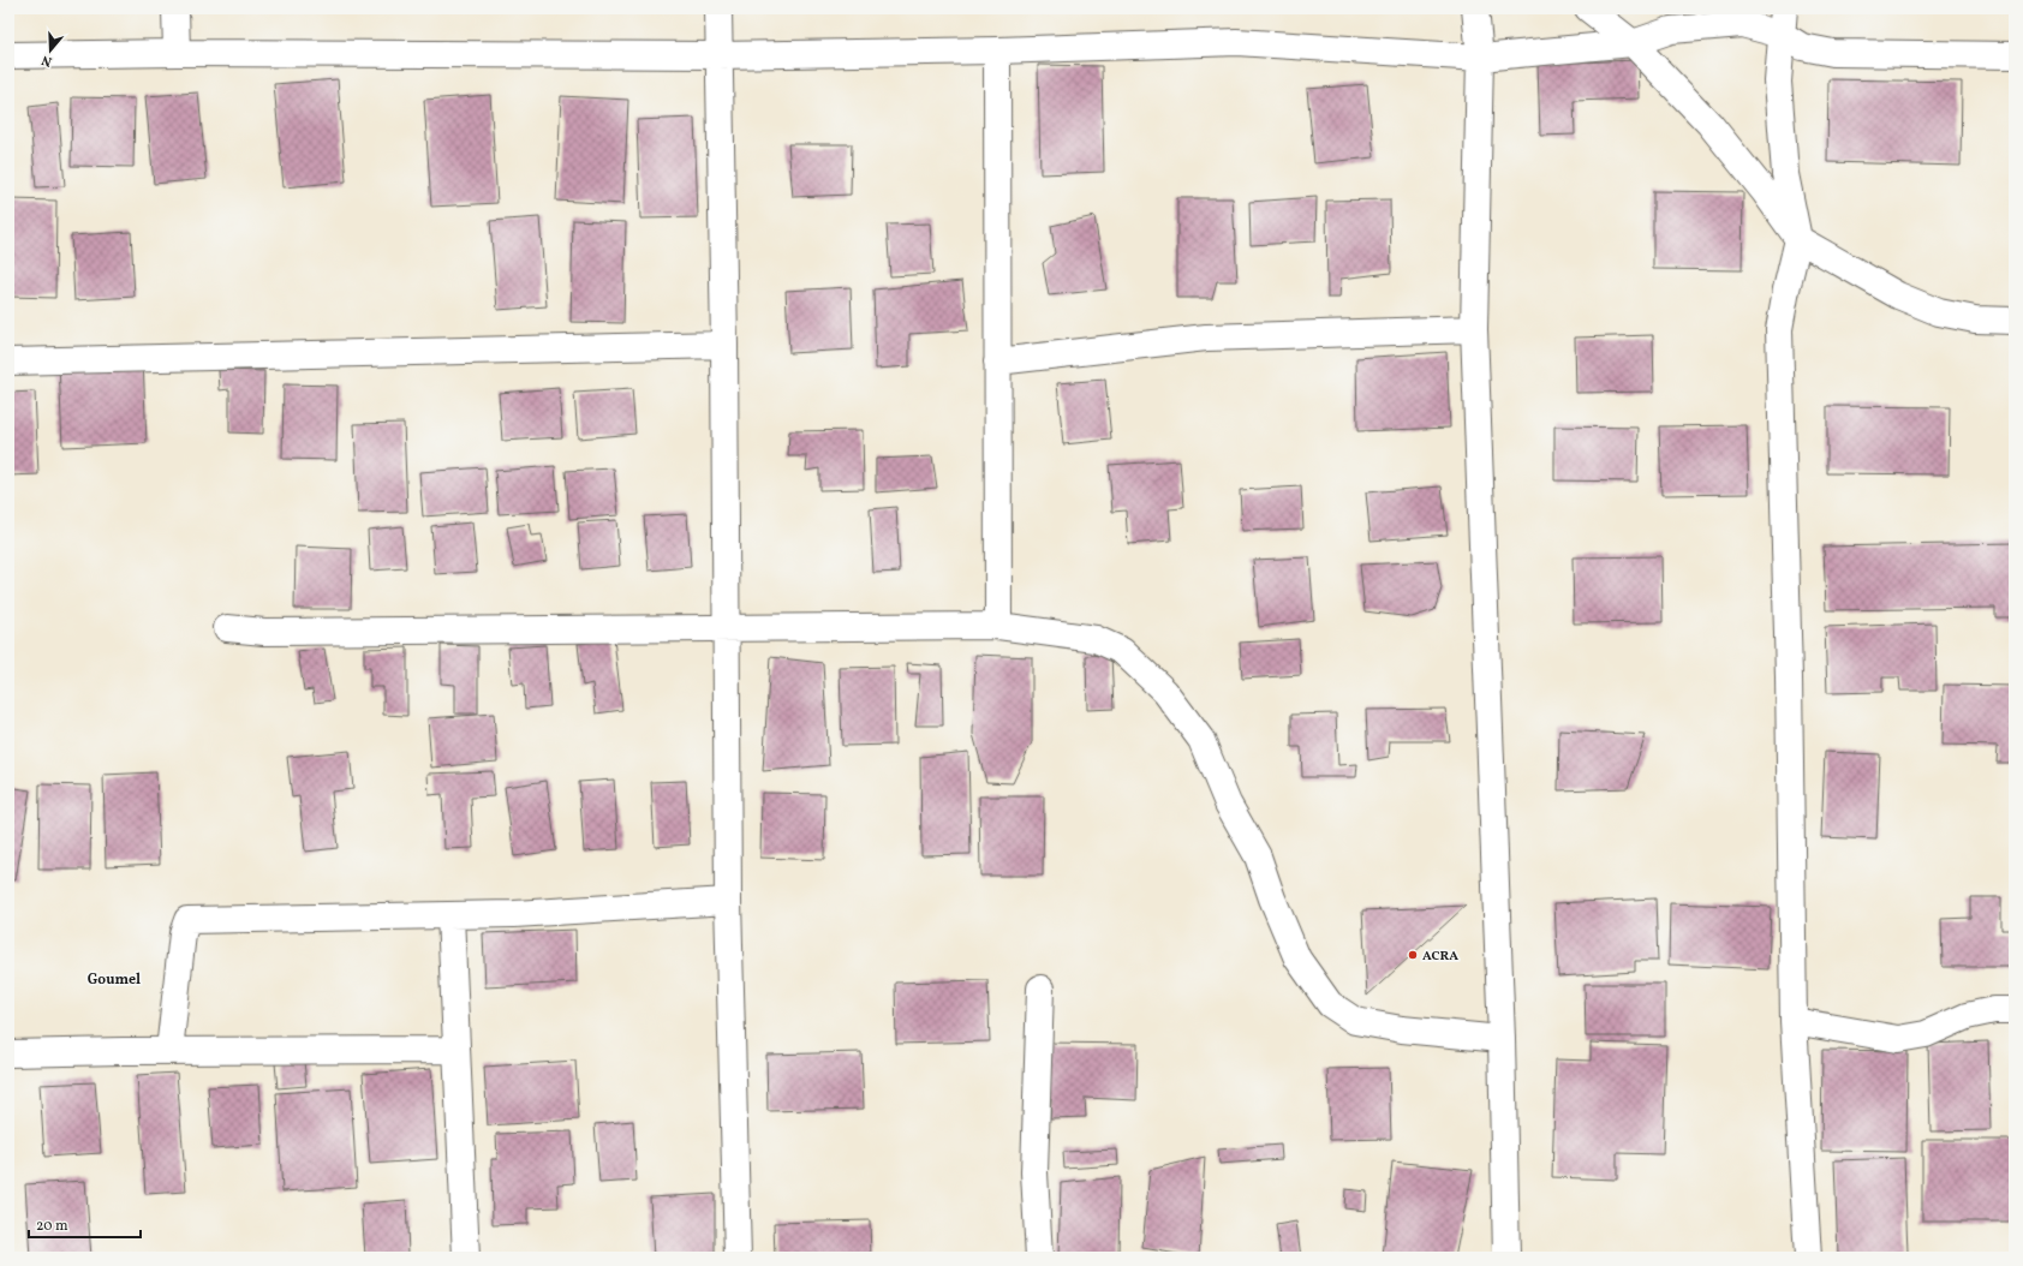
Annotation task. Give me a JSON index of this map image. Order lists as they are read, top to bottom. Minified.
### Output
{"districts":["Goumel"],"places":["ACRA"],"scale_bar":"20 m","north":"bottom"}
